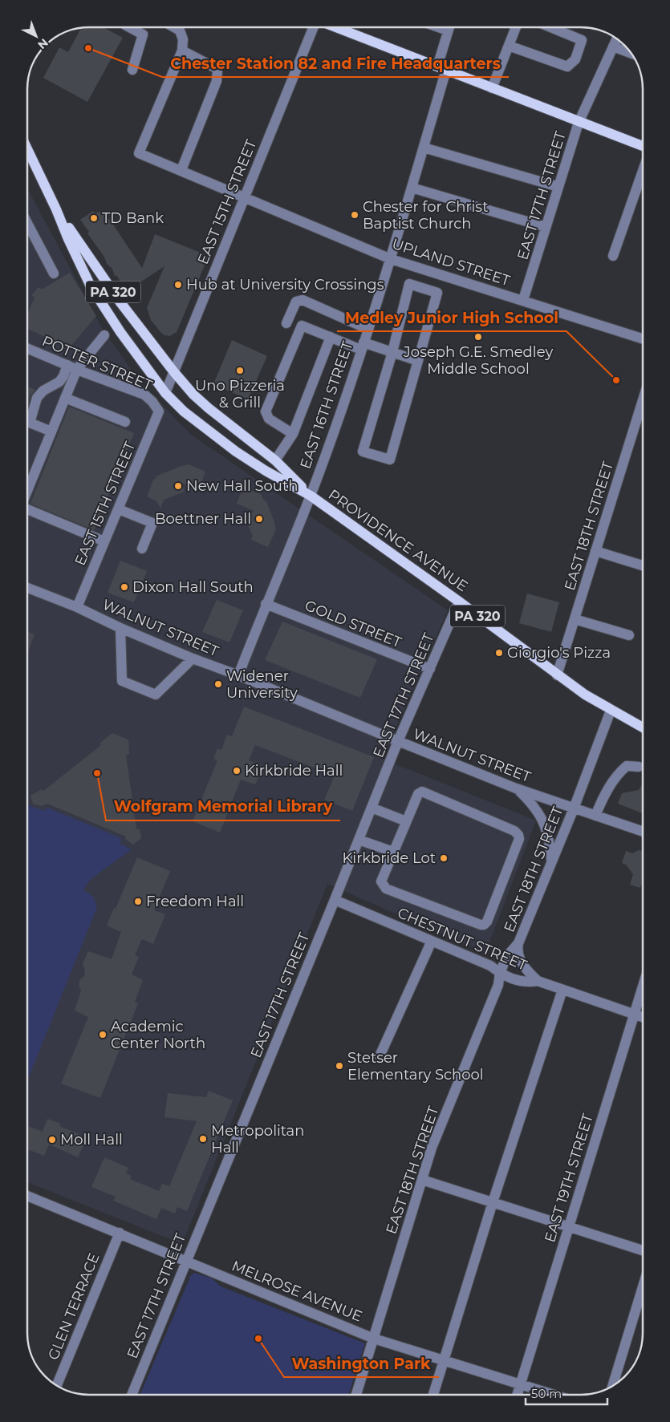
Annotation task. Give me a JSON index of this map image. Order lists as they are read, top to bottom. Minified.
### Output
{"streets":{"main road":["PA 320","PROVIDENCE AVENUE"],"street":["EAST 17TH STREET","EAST 15TH STREET","UPLAND STREET","POTTER STREET","EAST 16TH STREET","EAST 18TH STREET","GOLD STREET","WALNUT STREET","CHESTNUT STREET","EAST 19TH STREET","MELROSE AVENUE","GLEN TERRACE"]},"crossings":[["EAST 17TH STREET","UPLAND STREET"],["EAST 17TH STREET","PROVIDENCE AVENUE"],["EAST 17TH STREET","GOLD STREET"],["EAST 17TH STREET","WALNUT STREET"],["EAST 17TH STREET","CHESTNUT STREET"],["EAST 17TH STREET","MELROSE AVENUE"],["EAST 15TH STREET","UPLAND STREET"],["EAST 15TH STREET","POTTER STREET"],["EAST 15TH STREET","PROVIDENCE AVENUE"],["EAST 15TH STREET","WALNUT STREET"],["UPLAND STREET","EAST 16TH STREET"],["EAST 16TH STREET","PROVIDENCE AVENUE"],["EAST 16TH STREET","GOLD STREET"],["EAST 16TH STREET","WALNUT STREET"],["EAST 18TH STREET","PROVIDENCE AVENUE"],["EAST 18TH STREET","WALNUT STREET"],["EAST 18TH STREET","CHESTNUT STREET"],["EAST 18TH STREET","MELROSE AVENUE"],["CHESTNUT STREET","EAST 19TH STREET"],["EAST 19TH STREET","MELROSE AVENUE"],["MELROSE AVENUE","GLEN TERRACE"]],"places":["Chester Station 82 and Fire Headquarters","Chester for Christ Baptist Church","TD Bank","Hub at University Crossings","Joseph G.E. Smedley Middle School","Uno Pizzeria & Grill","Medley Junior High School","New Hall South","Boettner Hall","Dixon Hall South","Giorgio's Pizza","Widener University","Kirkbride Hall","Wolfgram Memorial Library","Kirkbride Lot","Freedom Hall","Academic Center North","Stetser Elementary School","Metropolitan Hall","Moll Hall","Washington Park"],"scale_bar":"50 m","north":"bottom right"}
